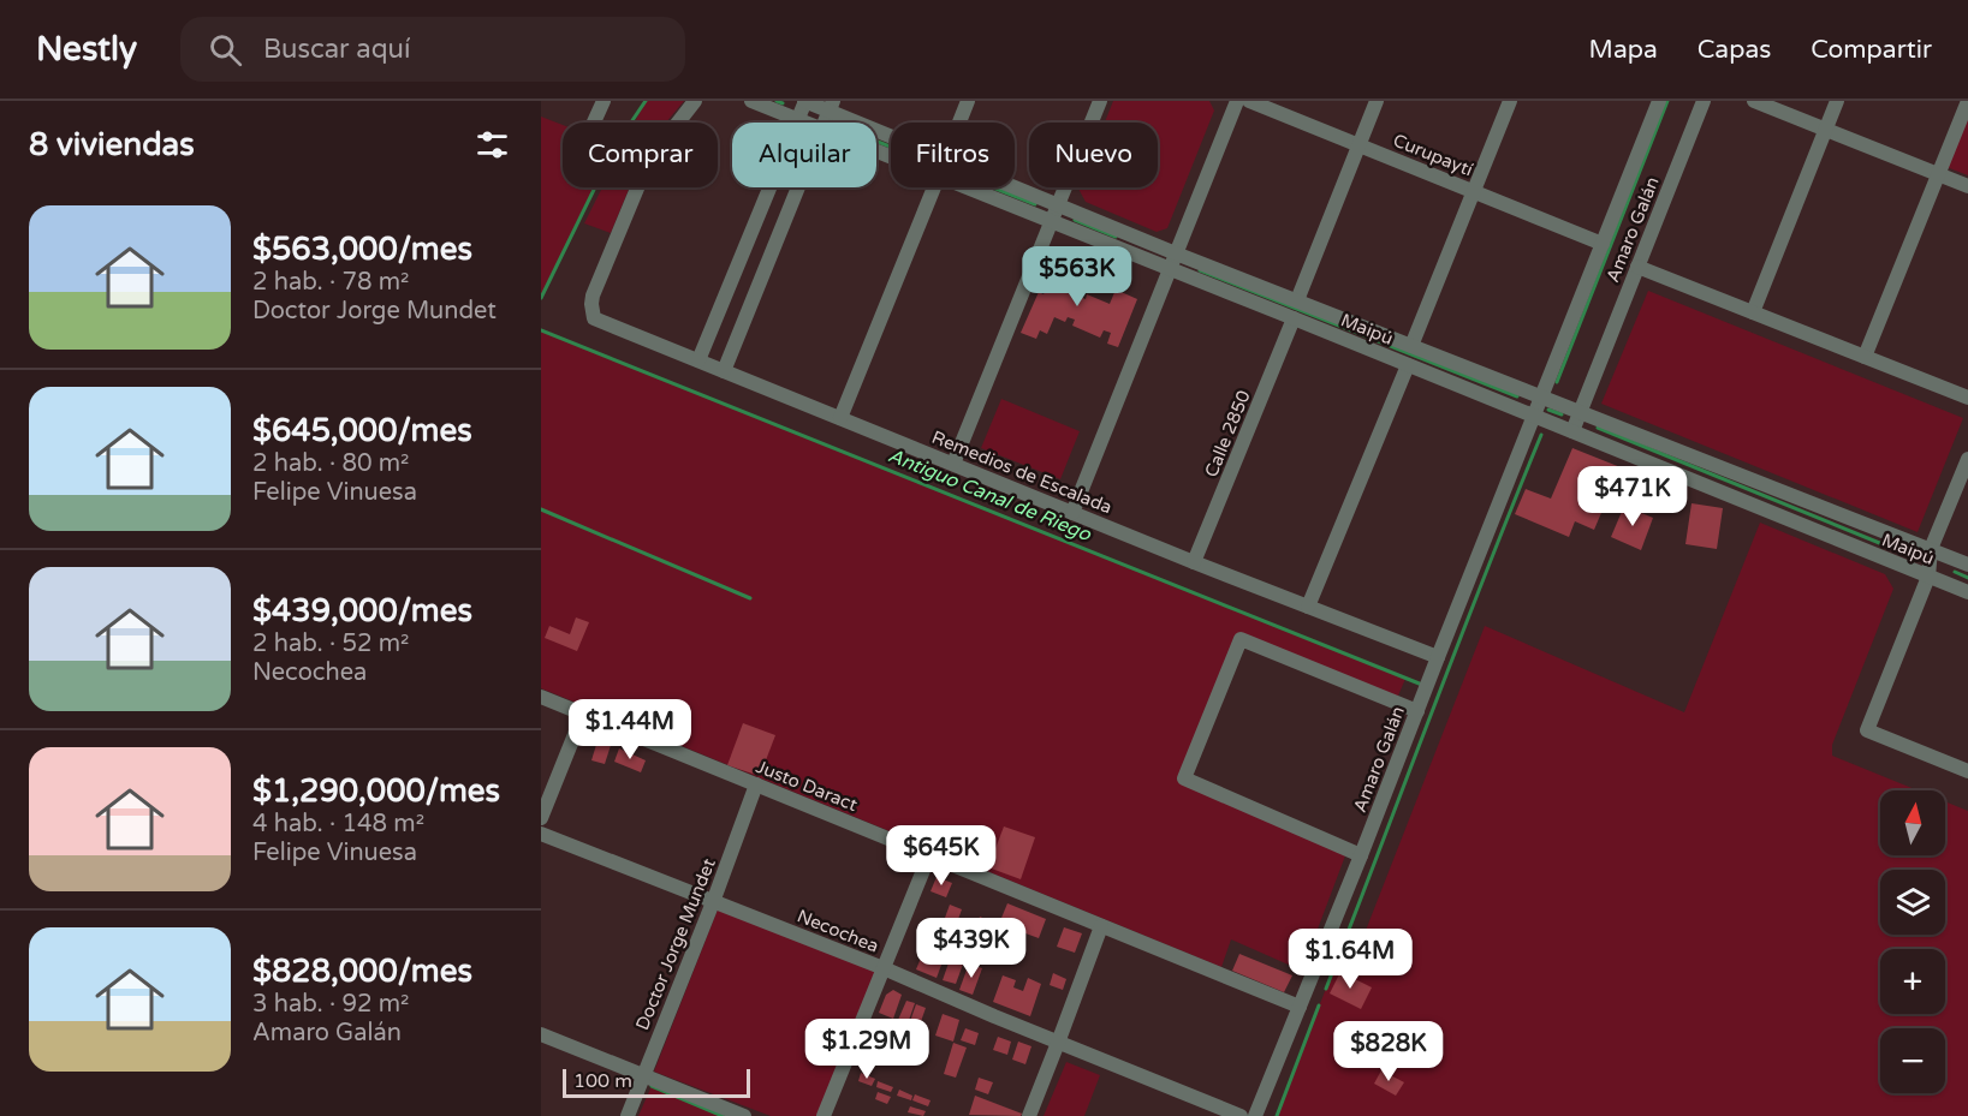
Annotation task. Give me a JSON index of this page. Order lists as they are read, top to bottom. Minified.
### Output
{"streets":{"street":["Curupaytí","Amaro Galán","Maipú","Calle 2850","Remedios de Escalada","Justo Daract","Necochea","Doctor Jorge Mundet"]},"crossings":[["Curupaytí","Amaro Galán"],["Amaro Galán","Maipú"],["Amaro Galán","Remedios de Escalada"],["Amaro Galán","Justo Daract"],["Maipú","Calle 2850"],["Calle 2850","Remedios de Escalada"],["Justo Daract","Doctor Jorge Mundet"],["Necochea","Doctor Jorge Mundet"]],"water":["Antiguo Canal de Riego"],"scale_bar":"100 m","north":"top","page":{"header":"Nestly","search":"Buscar aquí","nav":["Mapa","Capas","Compartir"],"heading":"8 viviendas","chip":["Comprar","Alquilar","Filtros","Nuevo"],"list":[{"name":"$563,000/mes","note":"2 hab. · 78 m² · Doctor Jorge Mundet"},{"name":"$645,000/mes","note":"2 hab. · 80 m² · Felipe Vinuesa"},{"name":"$439,000/mes","note":"2 hab. · 52 m² · Necochea"},{"name":"$1,290,000/mes","note":"4 hab. · 148 m² · Felipe Vinuesa"},{"name":"$828,000/mes","note":"3 hab. · 92 m² · Amaro Galán"}],"price":["$563K","$471K","$1.44M","$645K","$439K","$1.64M","$1.29M","$828K"],"map_buttons":["+","−"],"scale":"100 m"}}
